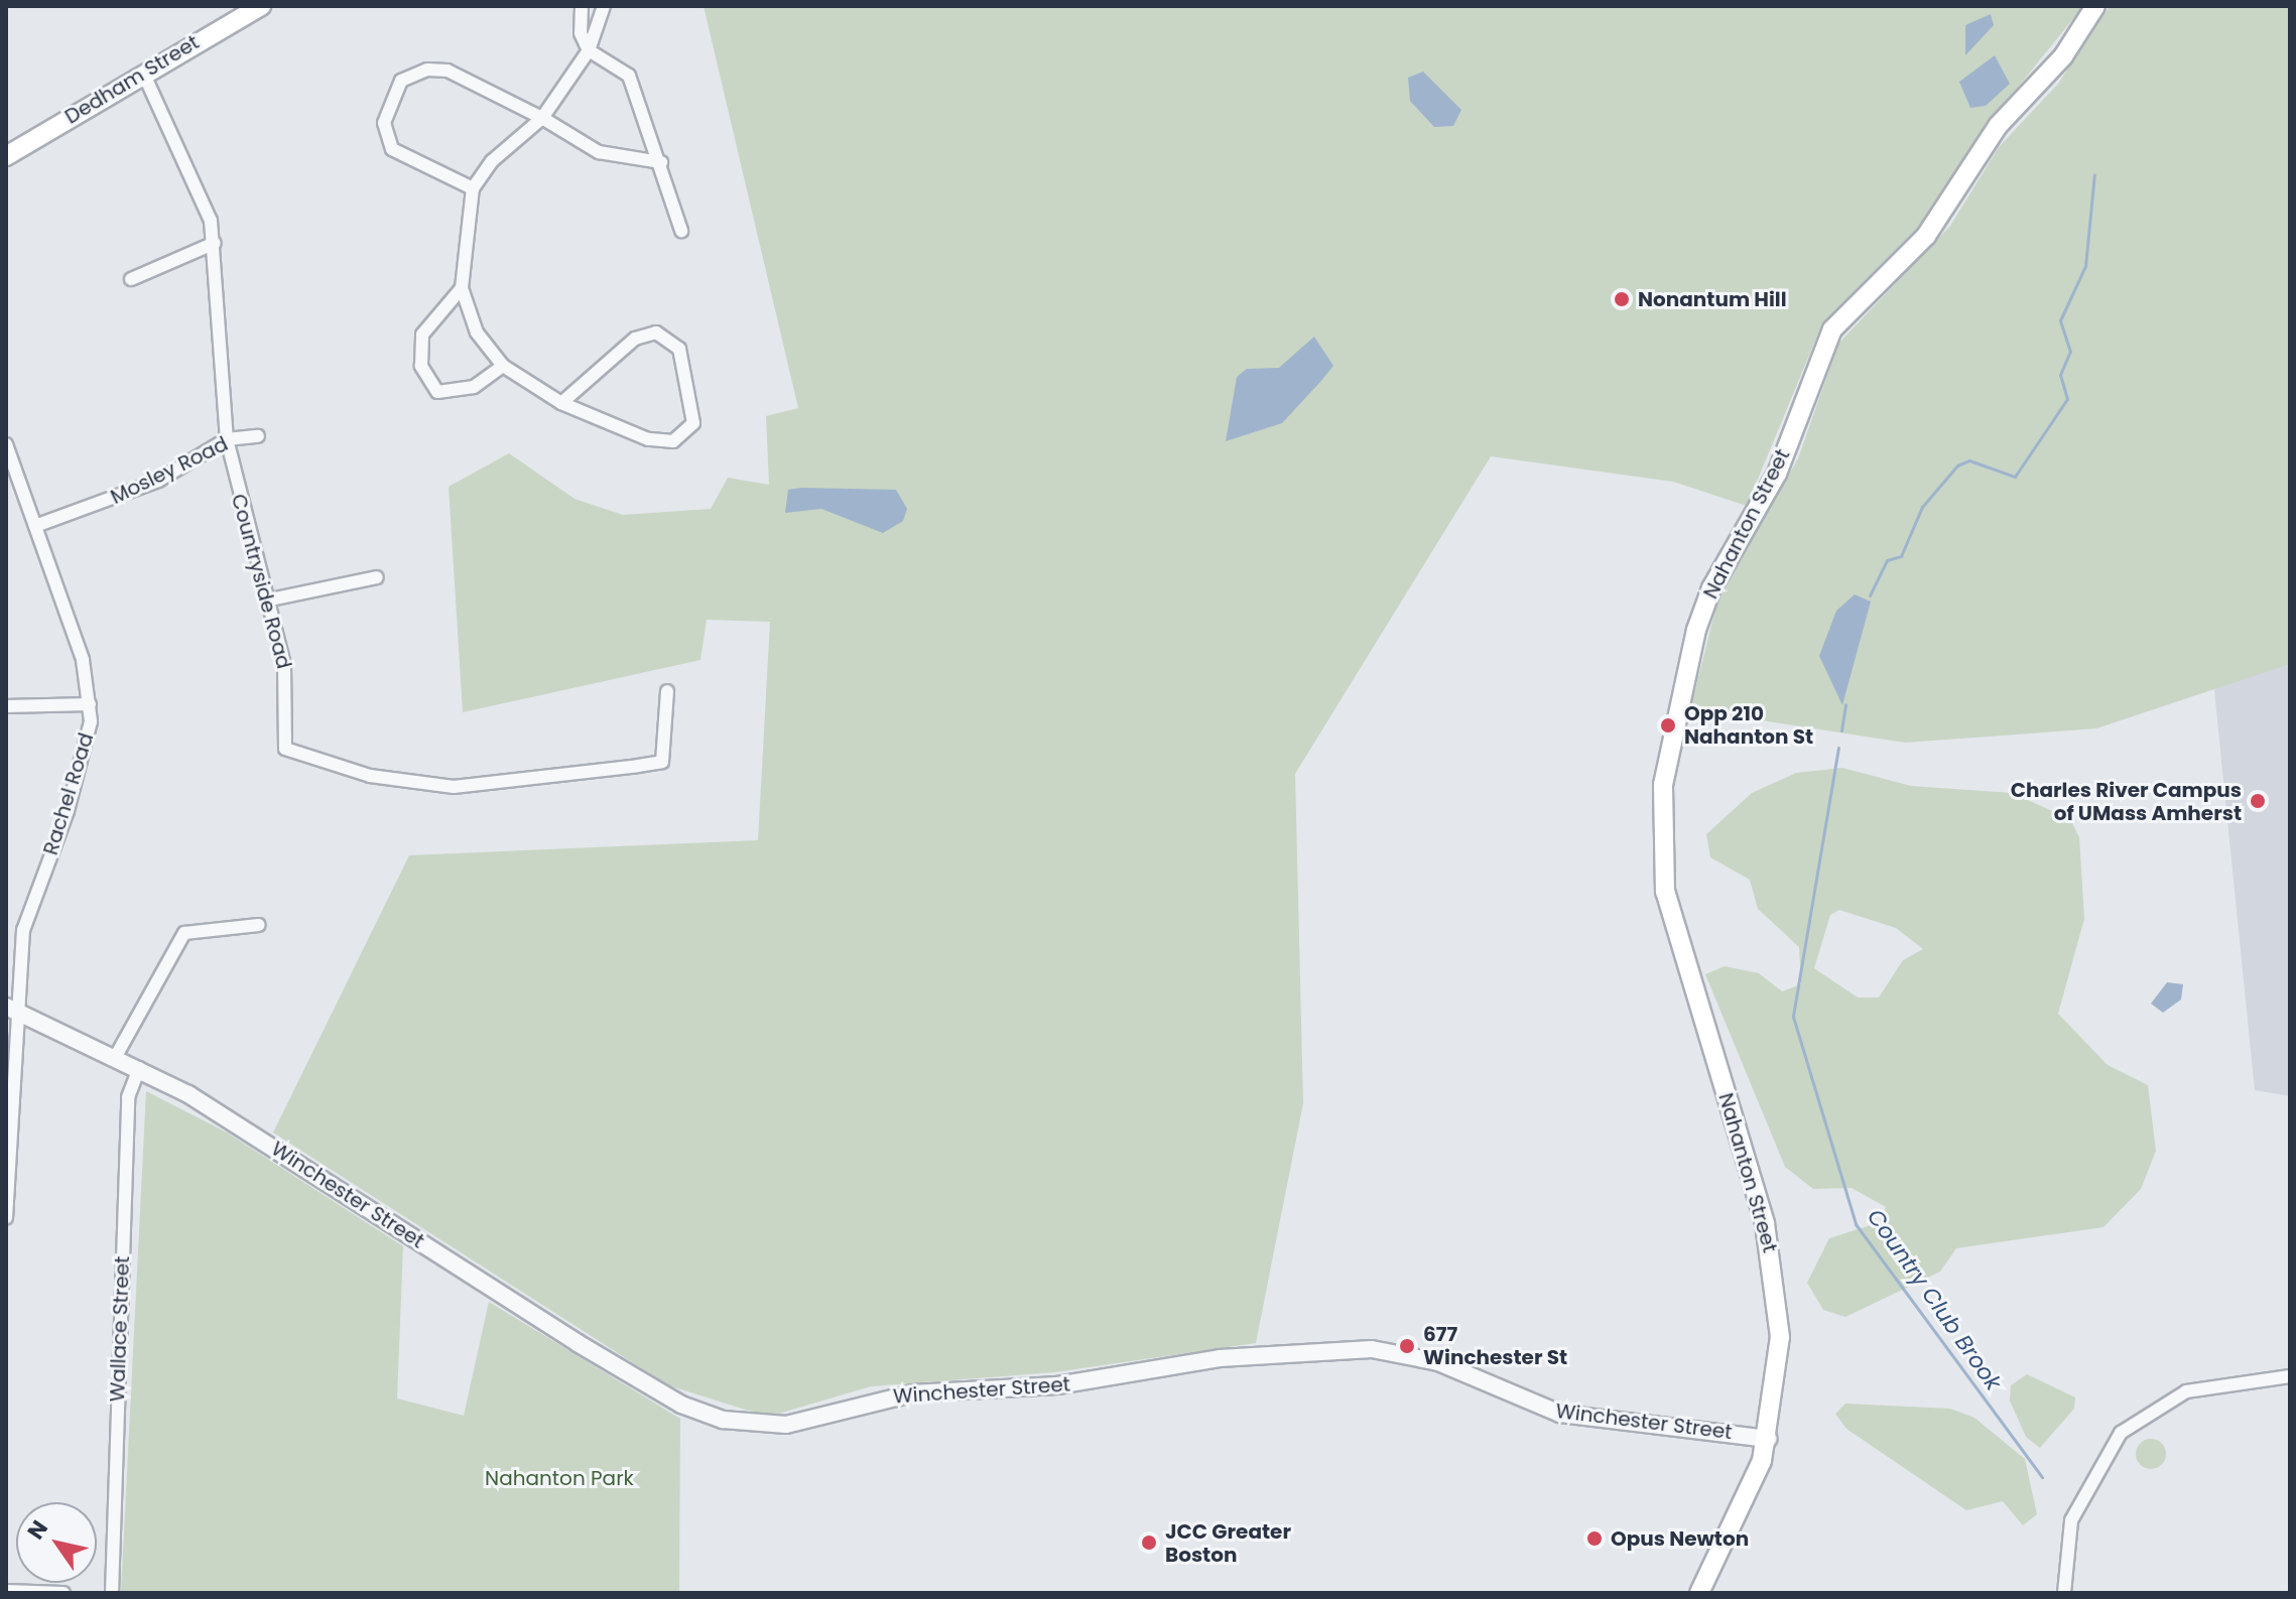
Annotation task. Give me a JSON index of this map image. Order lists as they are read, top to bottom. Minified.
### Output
{"streets":{"main road":["Dedham Street","Nahanton Street"],"street":["Mosley Road","Countryside Road","Rachel Road","Winchester Street","Wallace Street"]},"crossings":[["Dedham Street","Countryside Road"],["Mosley Road","Countryside Road"],["Mosley Road","Rachel Road"],["Nahanton Street","Winchester Street"],["Rachel Road","Winchester Street"],["Winchester Street","Wallace Street"]],"water":["Country Club Brook"],"parks":["Nahanton Park"],"places":["Nonantum Hill","Opp 210 Nahanton St","Charles River Campus of UMass Amherst","677 Winchester St","Opus Newton","JCC Greater Boston"],"north":"top left"}
